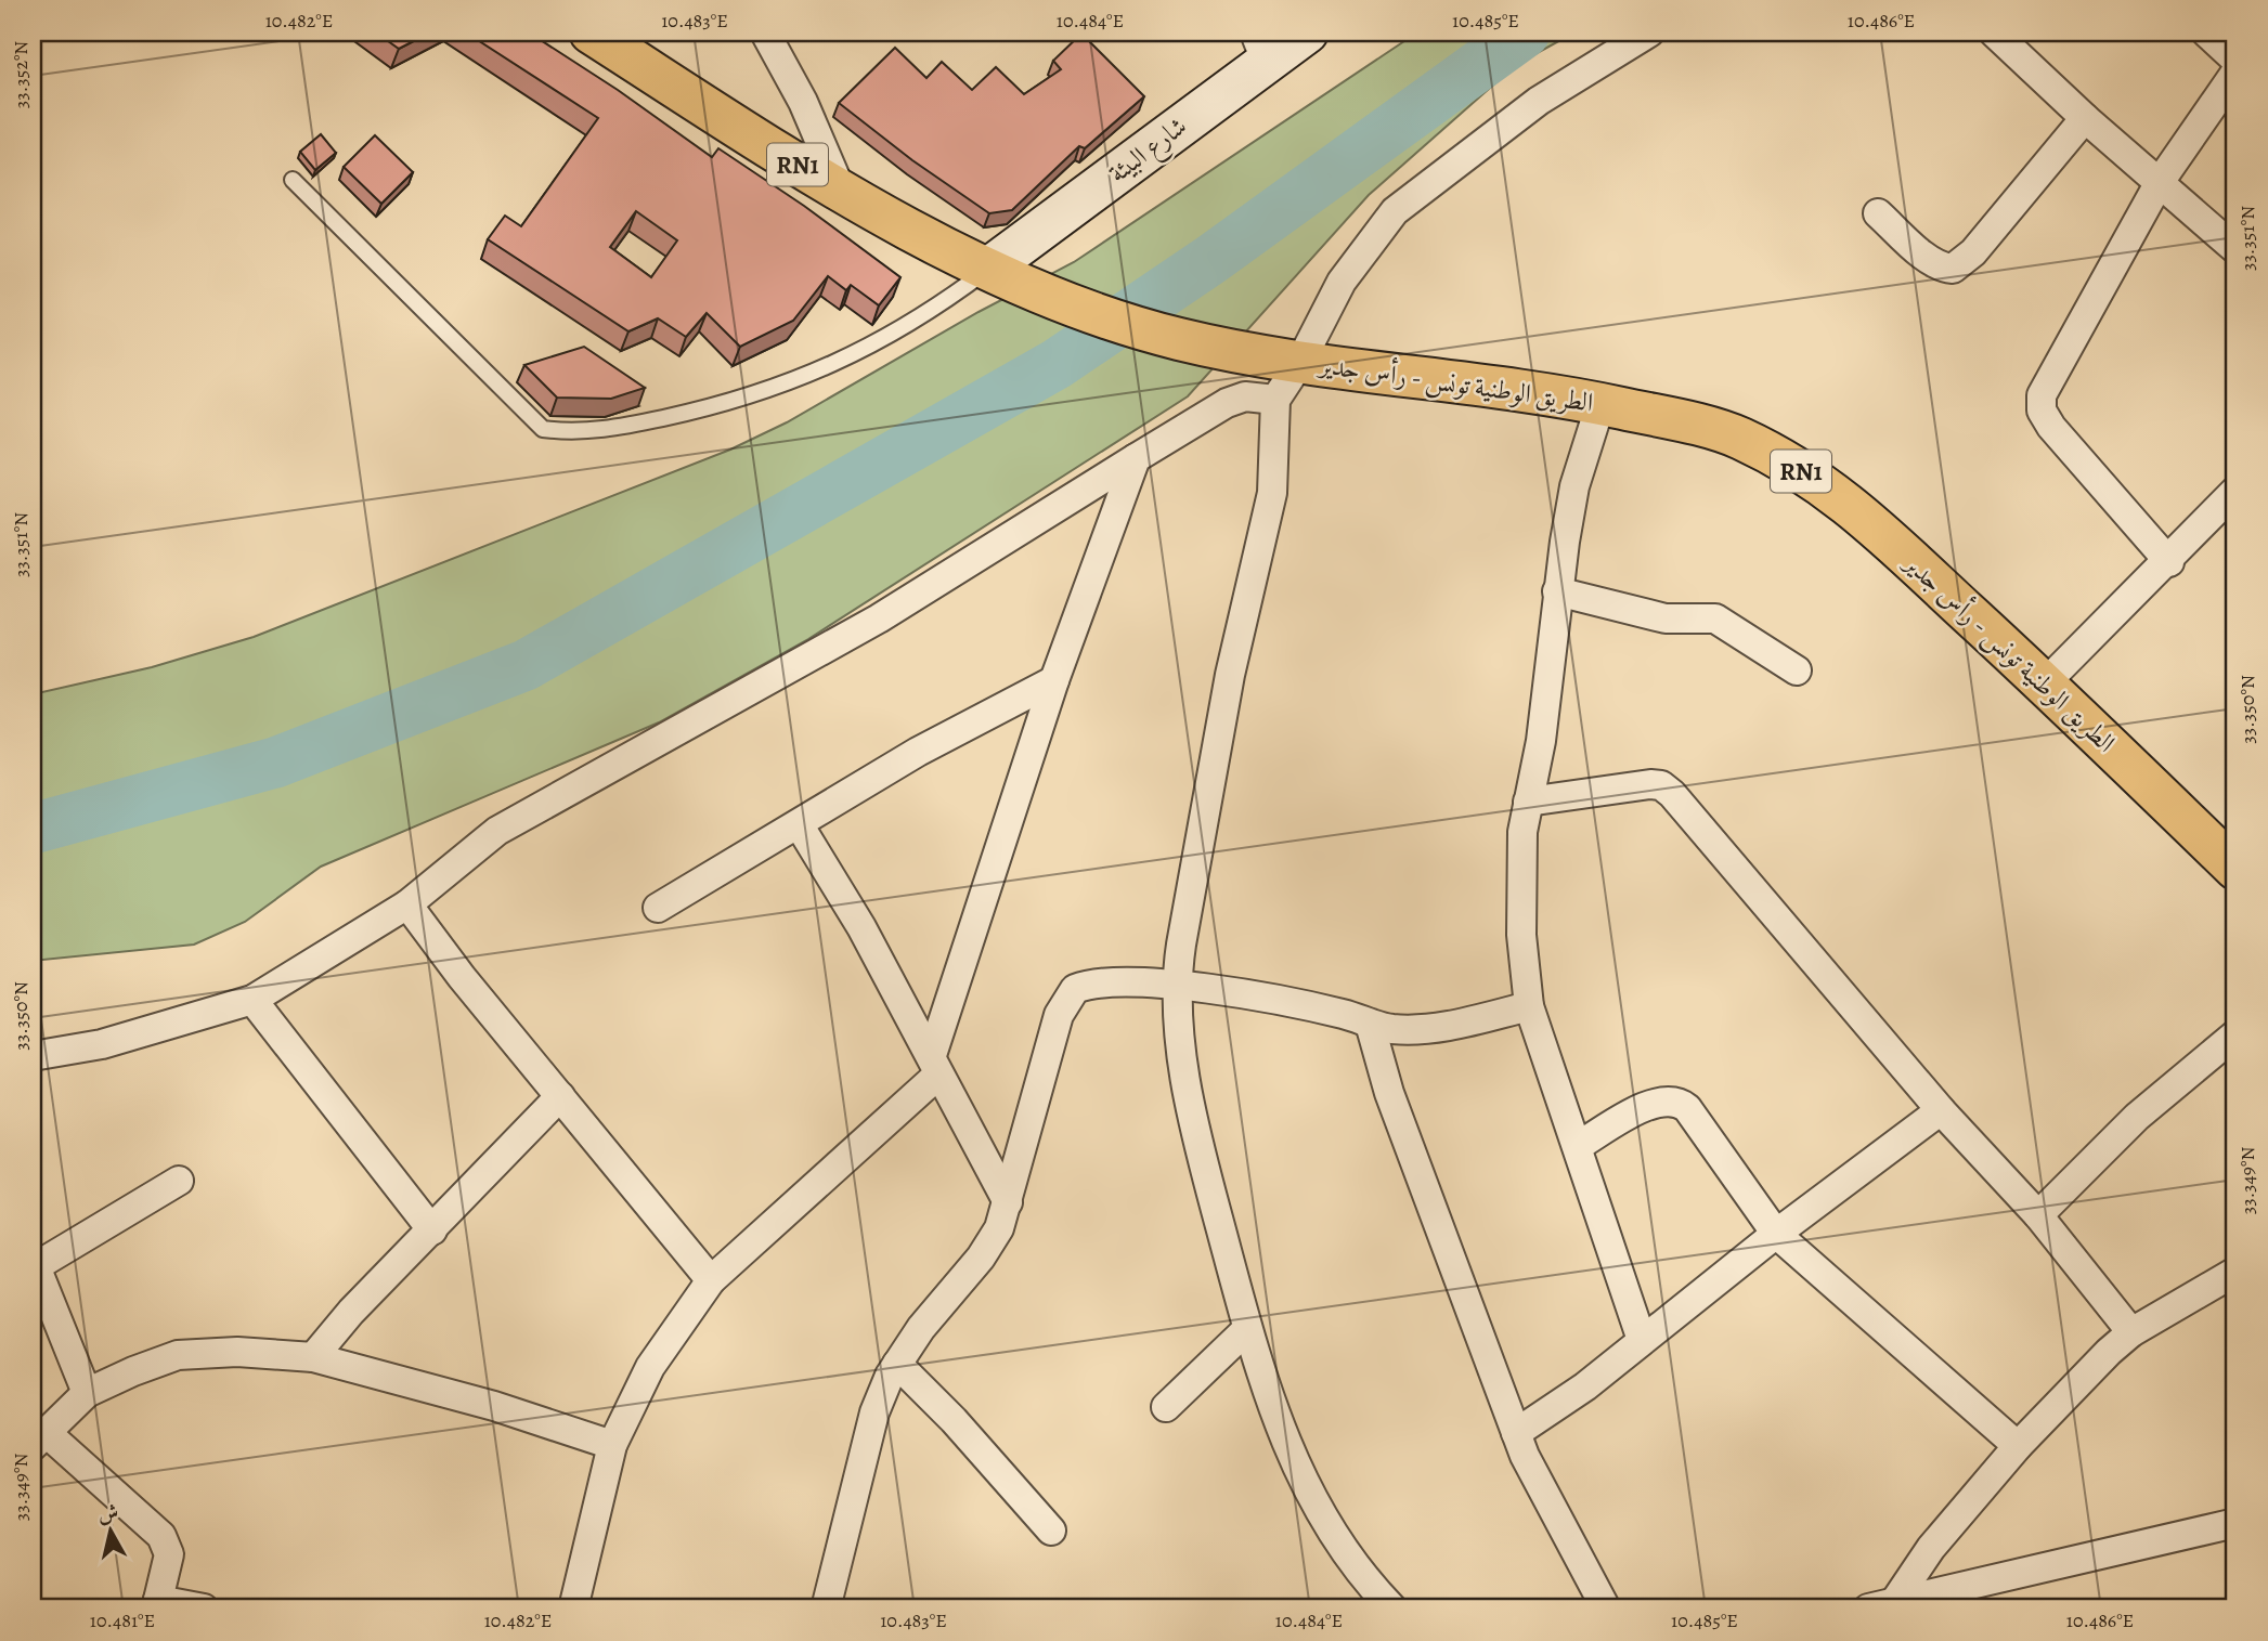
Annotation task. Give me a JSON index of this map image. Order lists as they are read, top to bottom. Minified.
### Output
{"streets":{"main road":["RN1","الطريق الوطنية تونس - رأس جدير"],"street":["شارع البيئة"]},"crossings":[["شارع البيئة","الطريق الوطنية تونس - رأس جدير"]],"north":"top","coordinates":["10.482°E","10.483°E","10.484°E","10.485°E","10.486°E","33.352°N","33.351°N","33.350°N","33.349°N","10.481°E"]}
